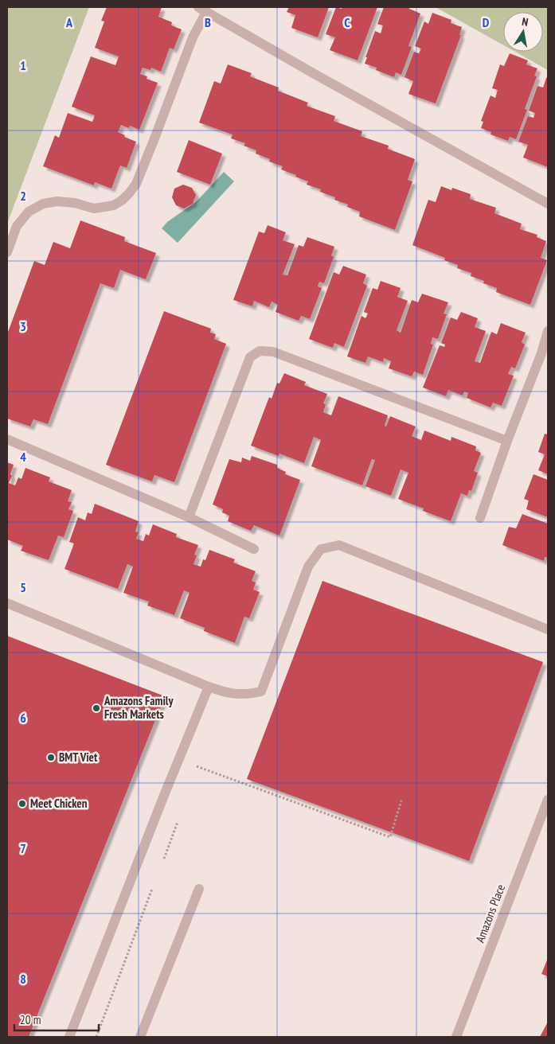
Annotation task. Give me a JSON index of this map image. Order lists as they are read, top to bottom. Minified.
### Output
{"streets":{"street":["Amazons Place"]},"places":["Amazons Family Fresh Markets","BMT Viet","Meet Chicken"],"scale_bar":"20 m","north":"top","grid":{"columns":["A","B","C","D"],"rows":["1","2","3","4","5","6","7","8"]}}
